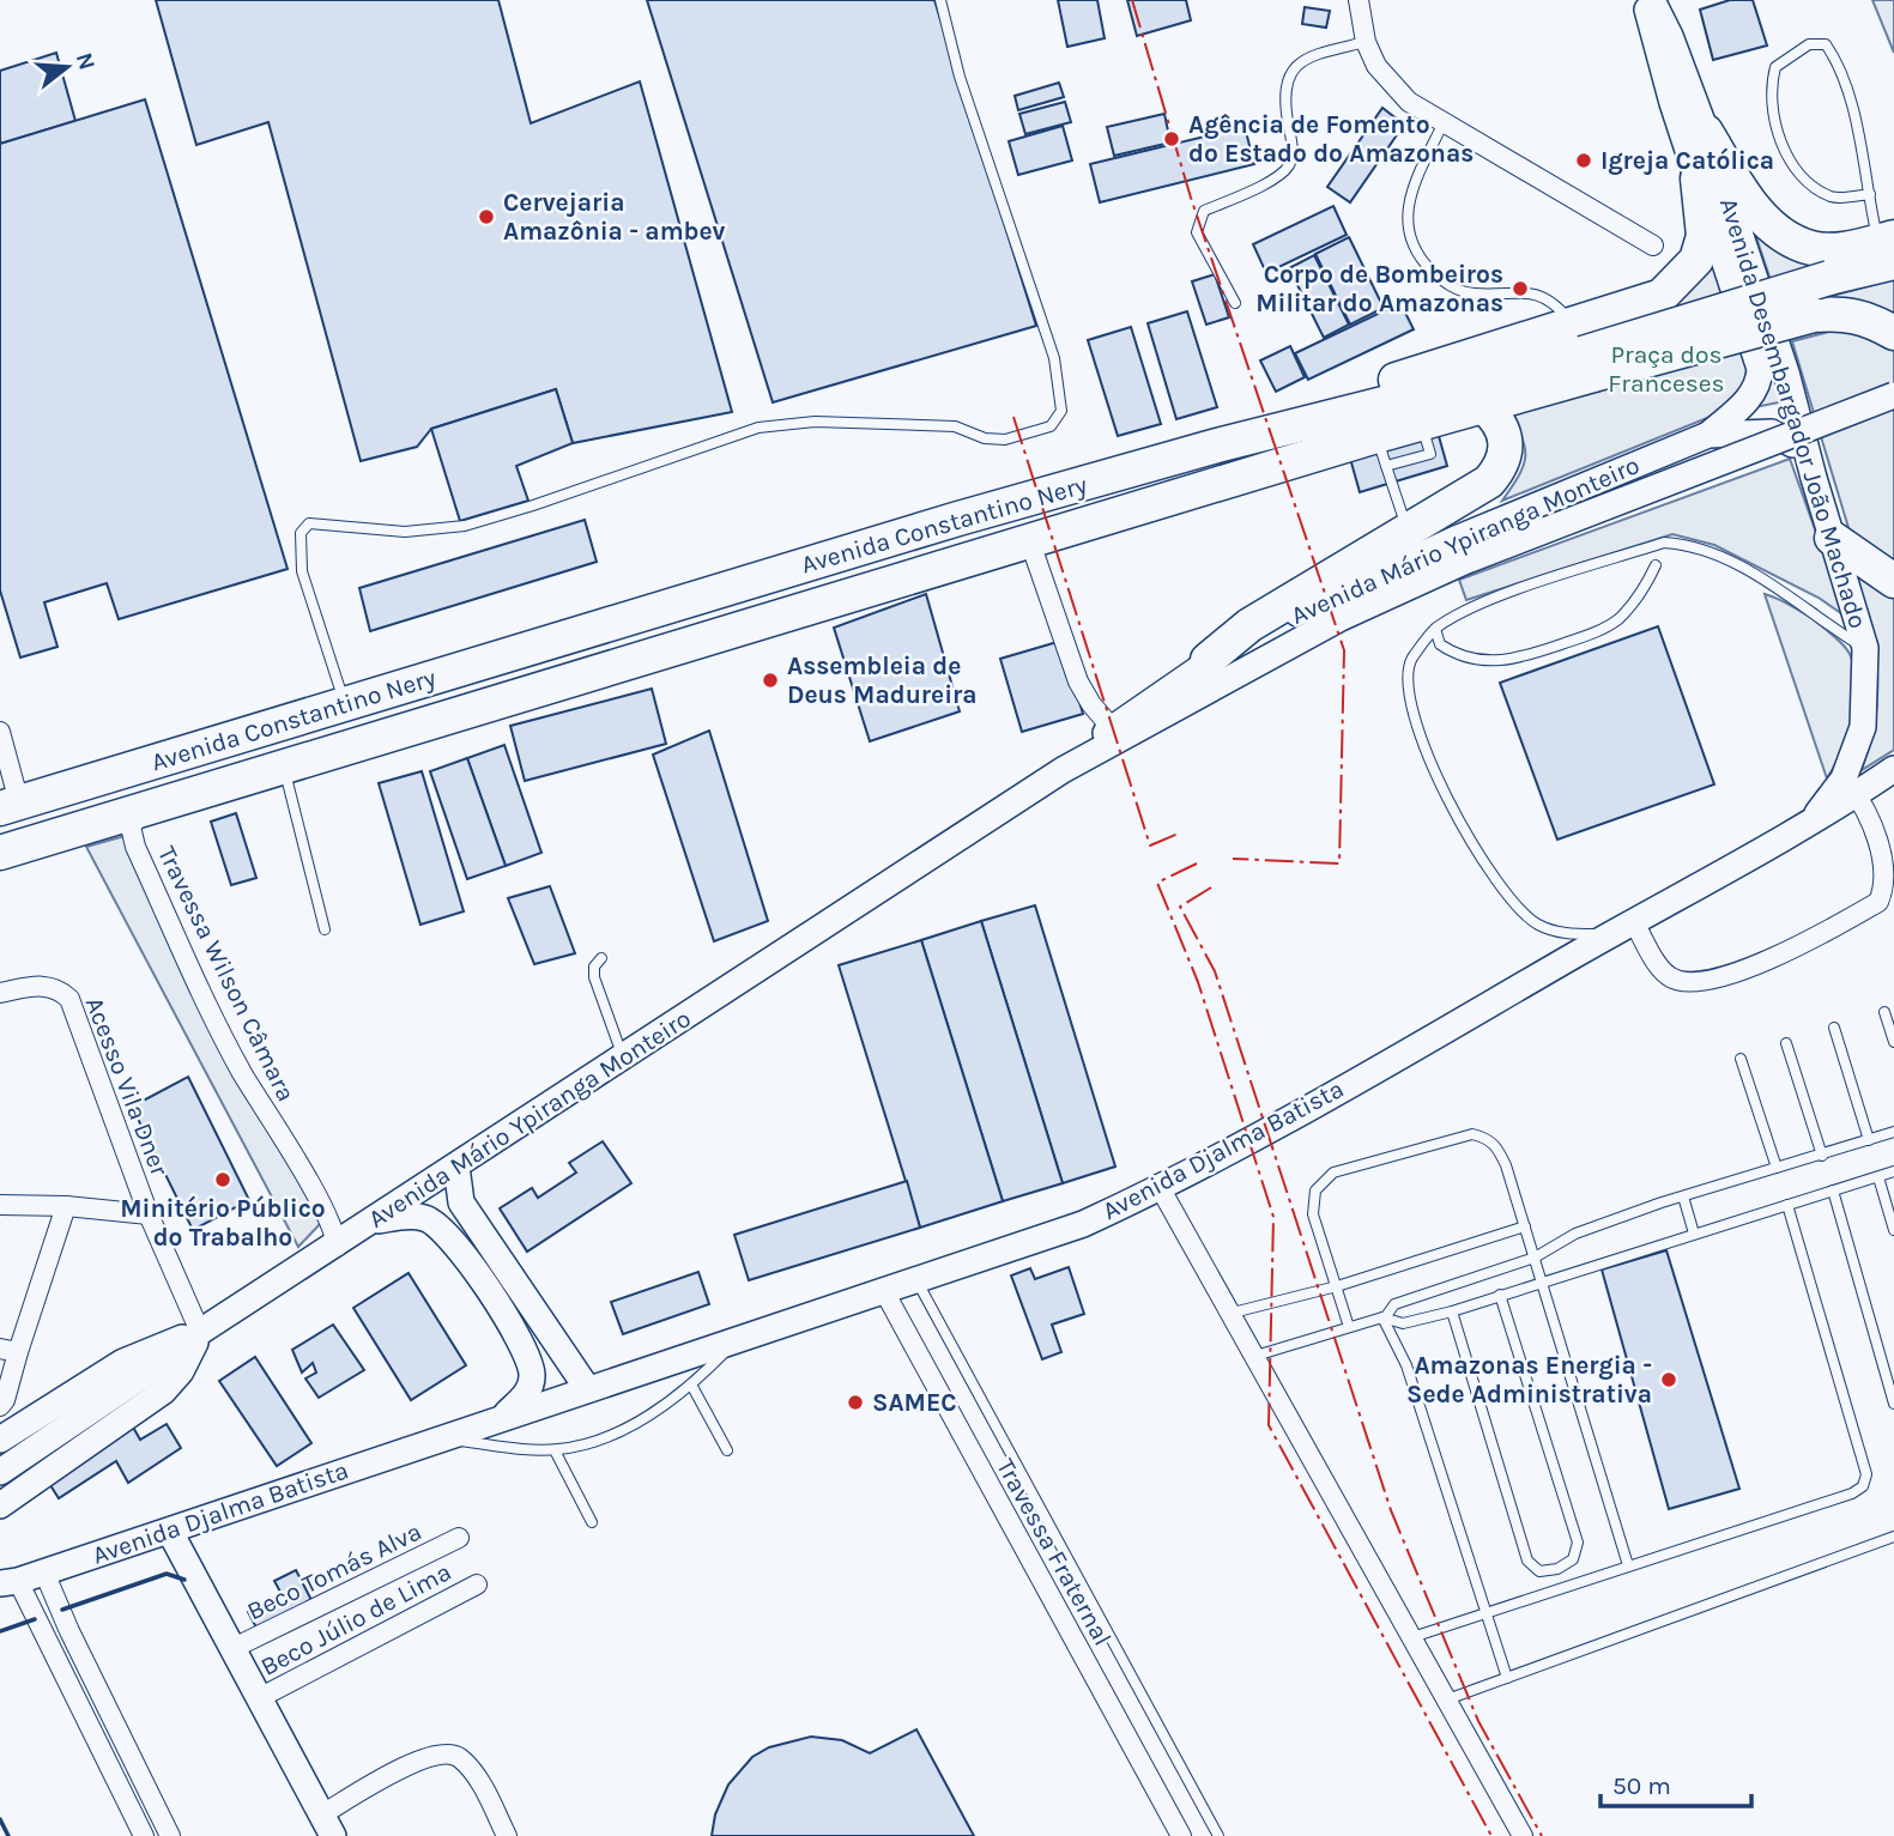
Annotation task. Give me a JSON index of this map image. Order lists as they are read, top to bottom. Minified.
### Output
{"streets":{"highway":["Avenida Constantino Nery"],"main road":["Avenida Desembargador João Machado","Avenida Mário Ypiranga Monteiro","Avenida Djalma Batista"],"street":["Travessa Wilson Câmara","Acesso Vila Dner","Travessa Fraternal","Beco Tomás Alva","Beco Júlio de Lima"]},"crossings":[["Avenida Desembargador João Machado","Avenida Mário Ypiranga Monteiro"],["Avenida Desembargador João Machado","Avenida Djalma Batista"],["Avenida Constantino Nery","Travessa Wilson Câmara"],["Avenida Mário Ypiranga Monteiro","Travessa Wilson Câmara"],["Avenida Mário Ypiranga Monteiro","Acesso Vila Dner"],["Avenida Djalma Batista","Travessa Fraternal"]],"parks":["Praça dos Franceses"],"places":["Agência de Fomento do Estado do Amazonas","Igreja Católica","Cervejaria Amazônia - ambev","Corpo de Bombeiros Militar do Amazonas","Assembleia de Deus Madureira","Minitério Público do Trabalho","Amazonas Energia - Sede Administrativa","SAMEC"],"scale_bar":"50 m","north":"right"}
